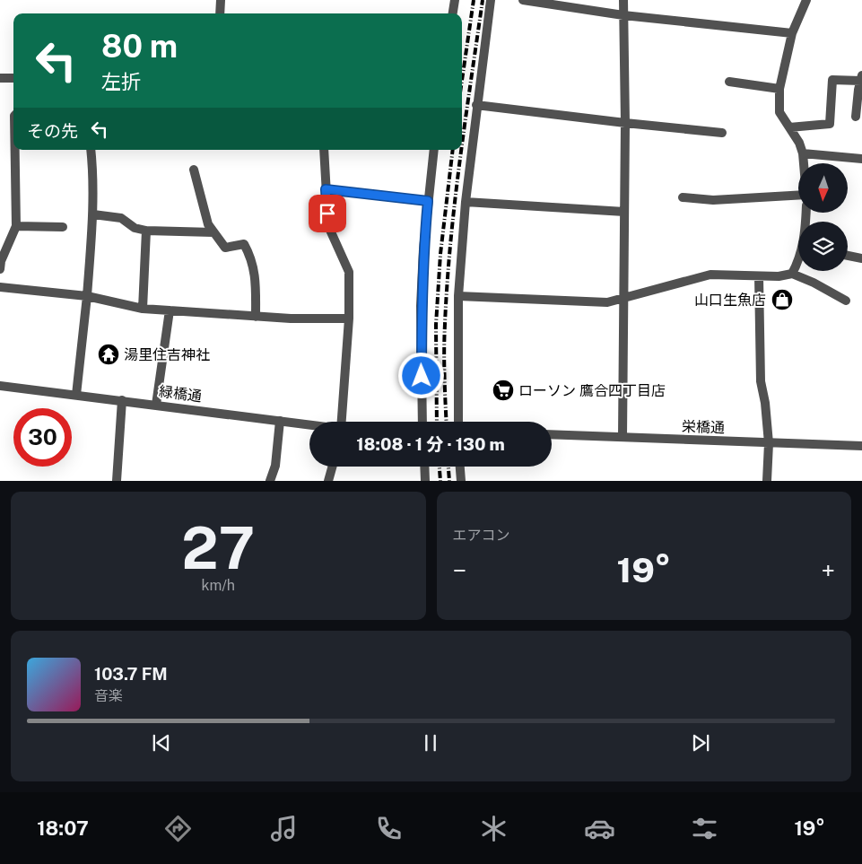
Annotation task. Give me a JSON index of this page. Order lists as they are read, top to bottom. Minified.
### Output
{"streets":{"street":["緑橋通","栄橋通"]},"places":{"shop":["山口生魚店"],"temple":["湯里住吉神社"],"supermarket":["ローソン 鷹合四丁目店"]},"north":"bottom","page":{"turn":["80 m","左折"],"then":"その先","limit":"30","trip":"18:08 · 1 分 · 130 m","tile":[["27","km/h"],"エアコン"],"heat":["−","19°","+"],"song":["103.7 FM","音楽"],"tabs":["18:07","19°"]}}
